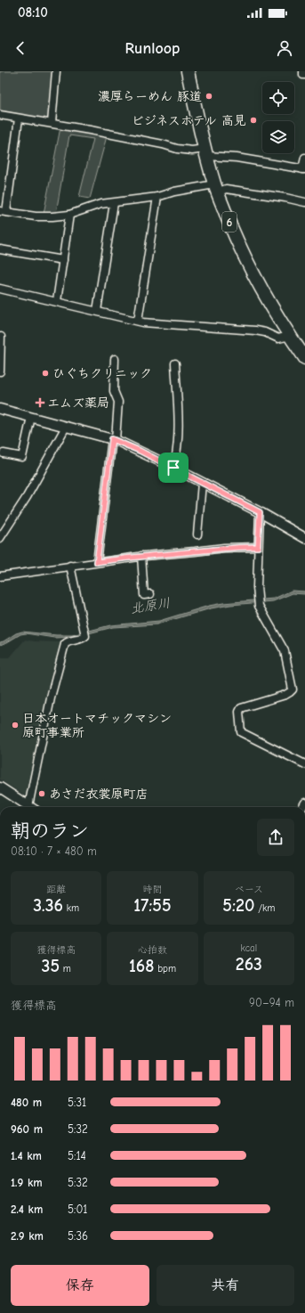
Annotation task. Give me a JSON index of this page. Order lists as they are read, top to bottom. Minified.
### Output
{"streets":{"highway":["6"]},"water":["北原川"],"places":{"other":["濃厚らーめん 豚道","ビジネスホテル 高見","ひぐちクリニック","日本オートマチックマシン 原町事業所","あさだ衣裳原町店"],"health":["エムズ薬局"]},"page":{"status":"08:10","header":"Runloop","heading":["朝のラン","08:10 · 7 × 480 m"],"stats":[["距離","3.36 km"],["時間","17:55"],["ペース","5:20 /km"],["獲得標高","35 m"],["心拍数","168 bpm"],["kcal","263"]],"chart":["獲得標高","90–94 m"],"list":[{"name":"480 m","note":"5:31"},{"name":"960 m","note":"5:32"},{"name":"1.4 km","note":"5:14"},{"name":"1.9 km","note":"5:32"},{"name":"2.4 km","note":"5:01"},{"name":"2.9 km","note":"5:36"}],"buttons":["保存","共有"]}}
